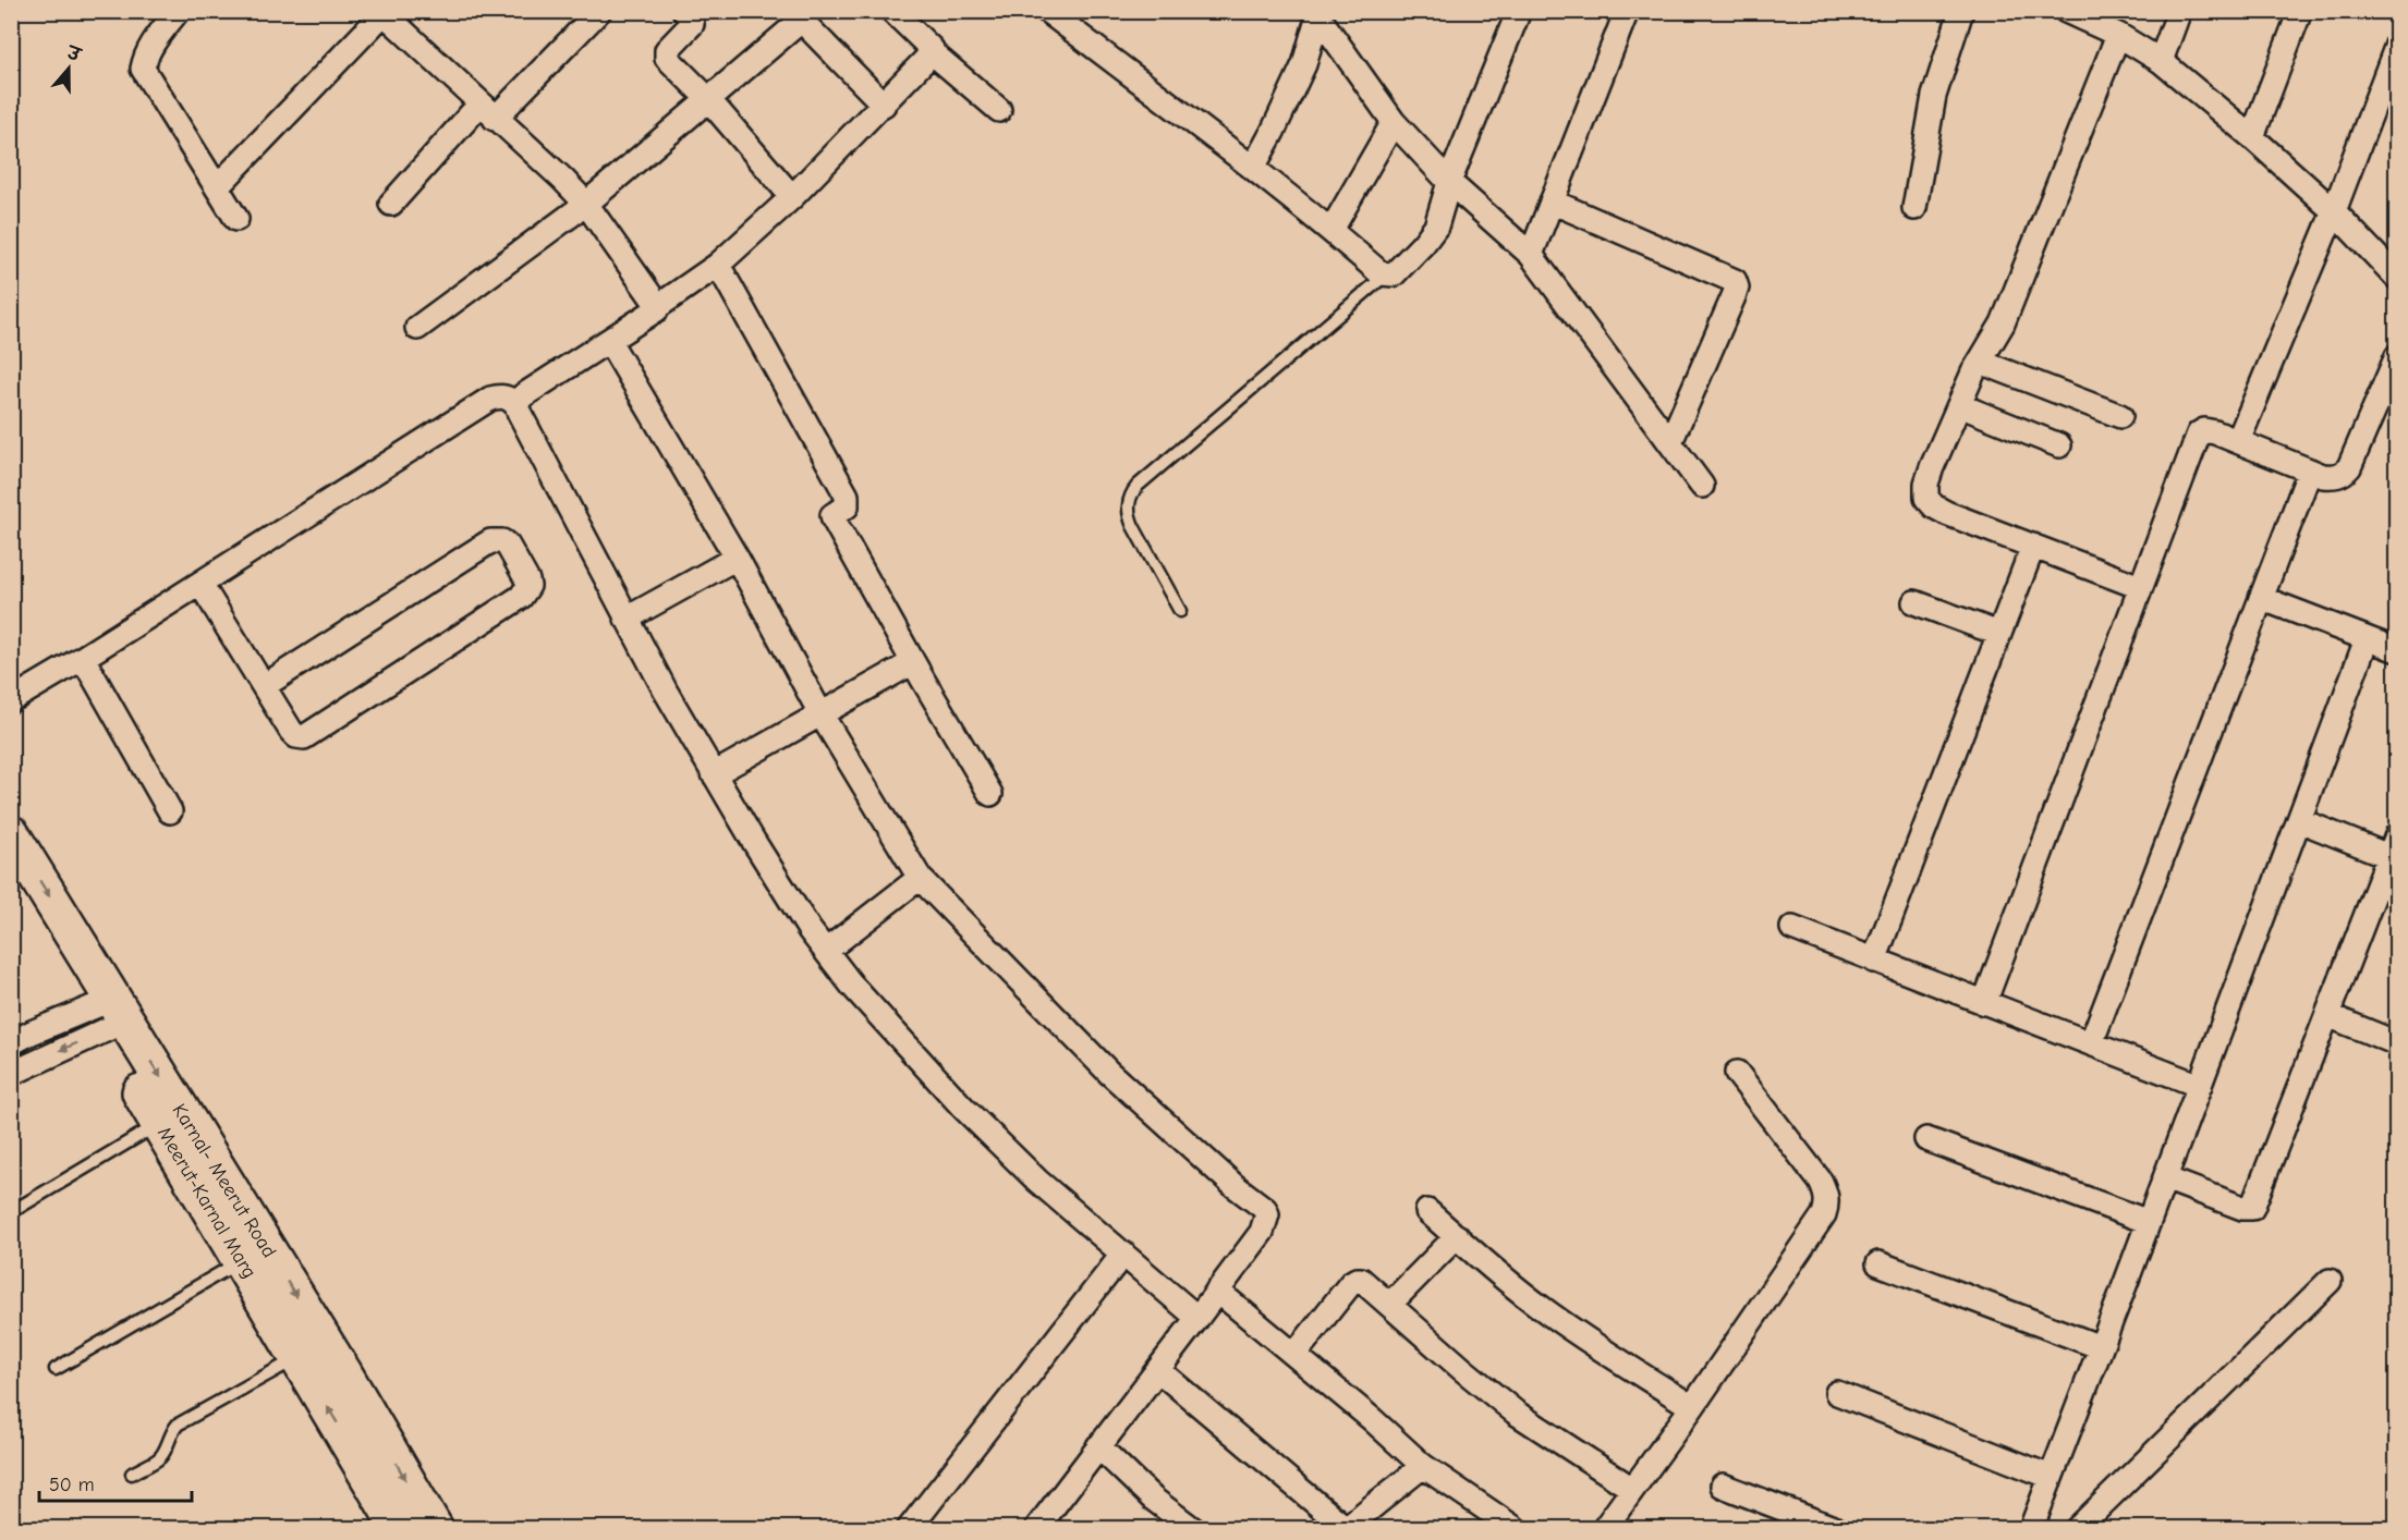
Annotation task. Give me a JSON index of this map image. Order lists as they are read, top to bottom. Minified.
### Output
{"streets":{"highway":["Karnal- Meerut Road","Meerut-Karnal Marg"]},"crossings":[["Karnal- Meerut Road","Meerut-Karnal Marg"]],"one_way":["Karnal- Meerut Road"],"scale_bar":"50 m","north":"top"}
